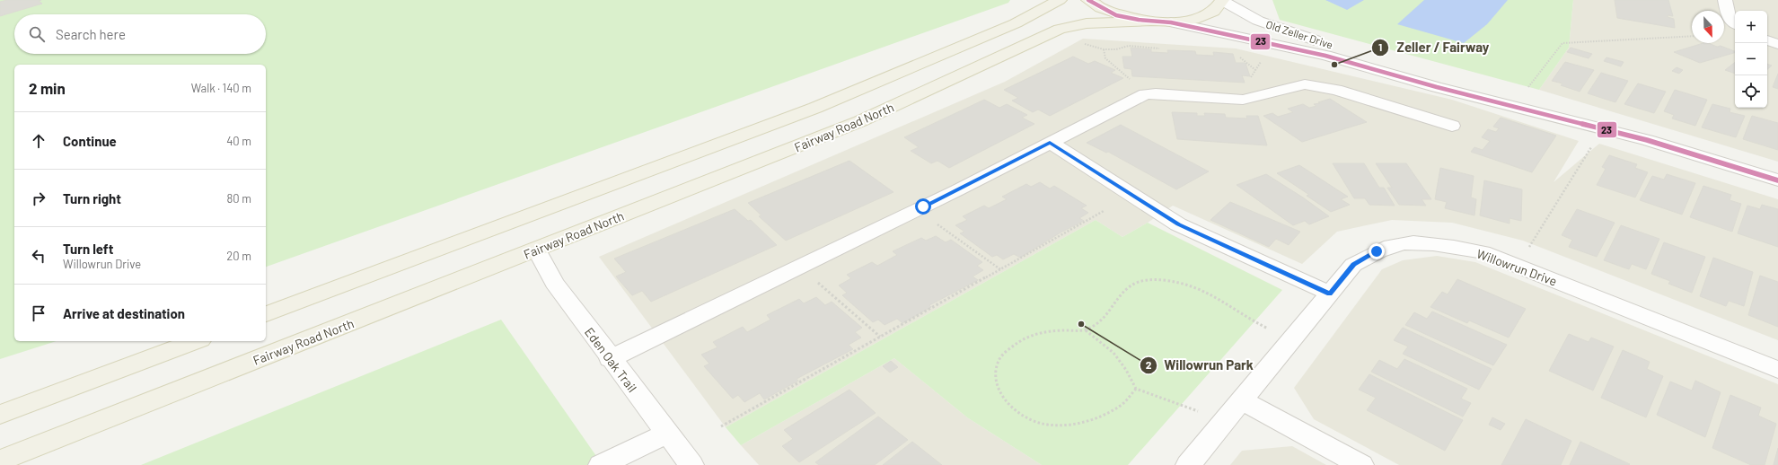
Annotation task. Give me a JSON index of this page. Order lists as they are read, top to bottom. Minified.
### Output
{"streets":{"main road":["Fairway Road North"],"street":["Old Zeller Drive","Willowrun Drive","Eden Oak Trail"]},"crossings":[["Fairway Road North","Eden Oak Trail"]],"places":["Zeller / Fairway","Willowrun Park"],"lines":["transit line 23"],"north":"bottom","page":{"map_buttons":["+","−"],"search":"Search here","heading":["2 min","Walk · 140 m"],"list":[["Continue","40 m"],["Turn right","80 m"],["Turn left","Willowrun Drive","20 m"],"Arrive at destination"]}}
